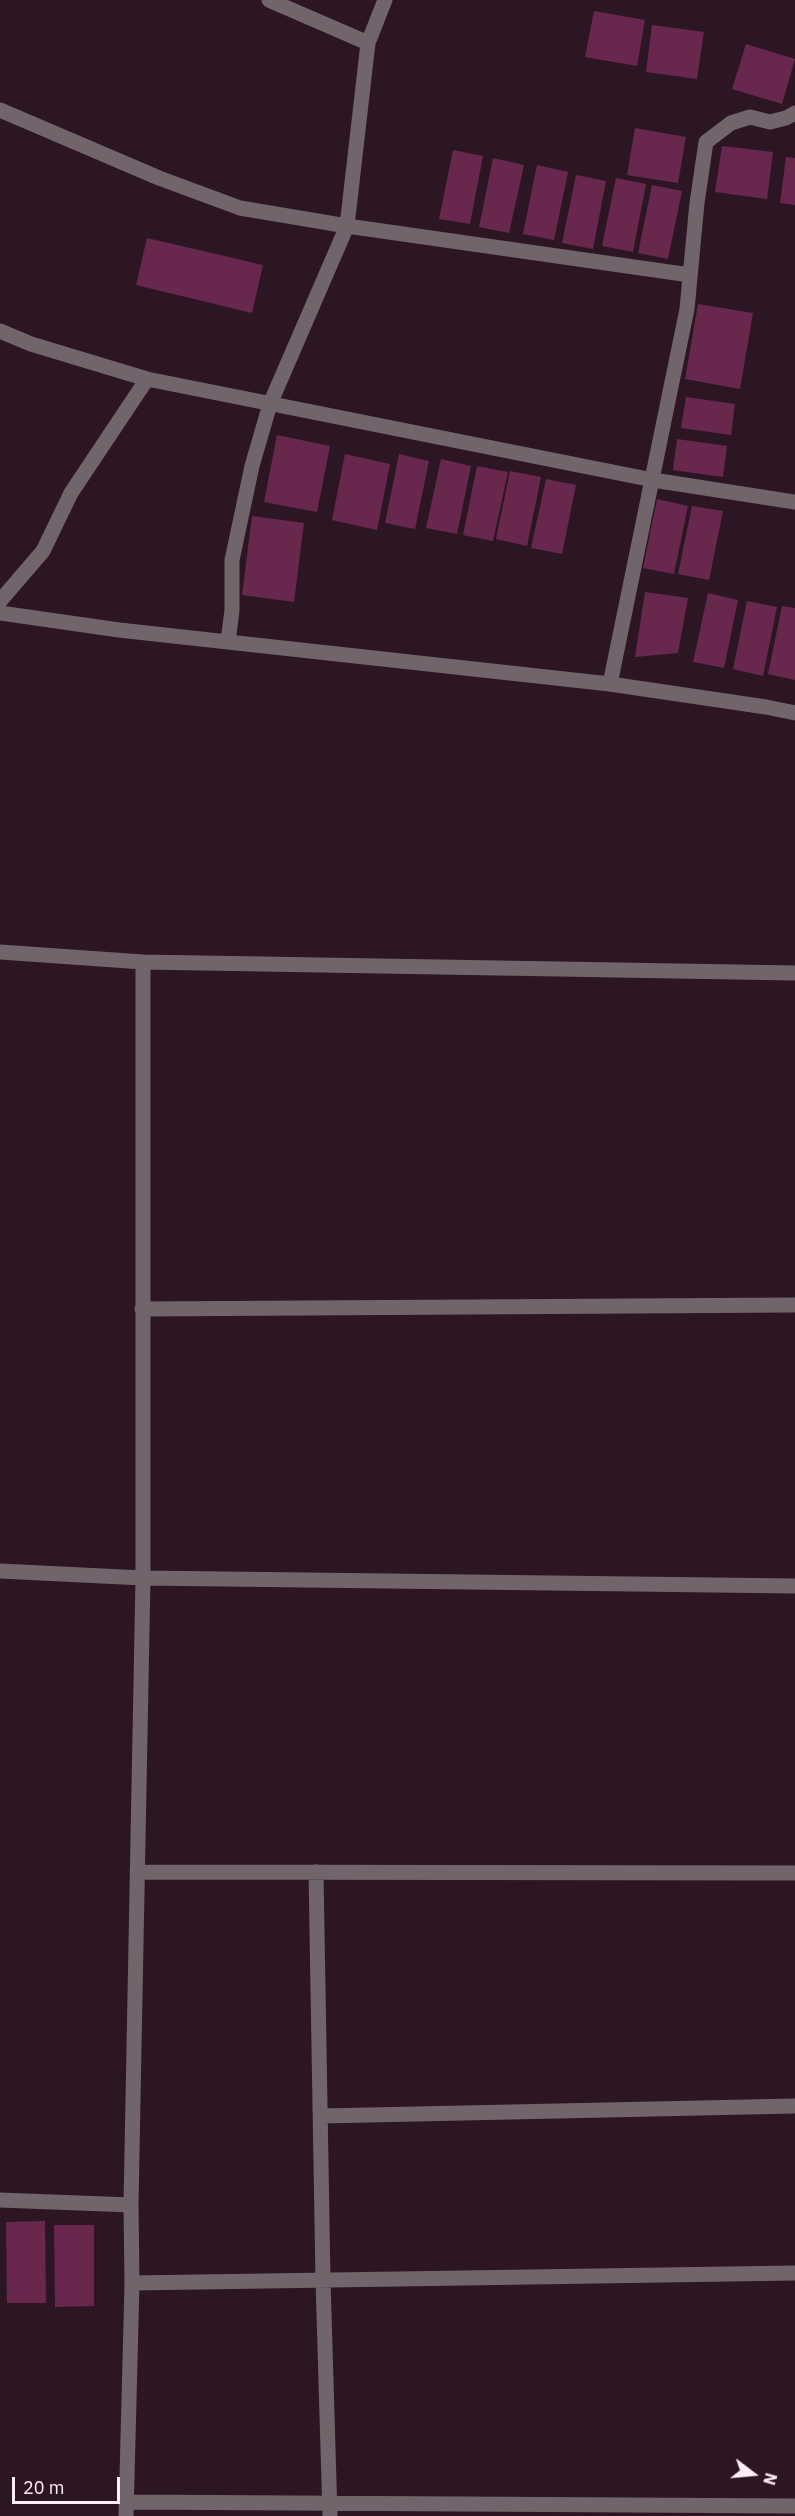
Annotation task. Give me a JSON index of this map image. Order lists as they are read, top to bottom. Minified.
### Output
{"scale_bar":"20 m","north":"right"}
